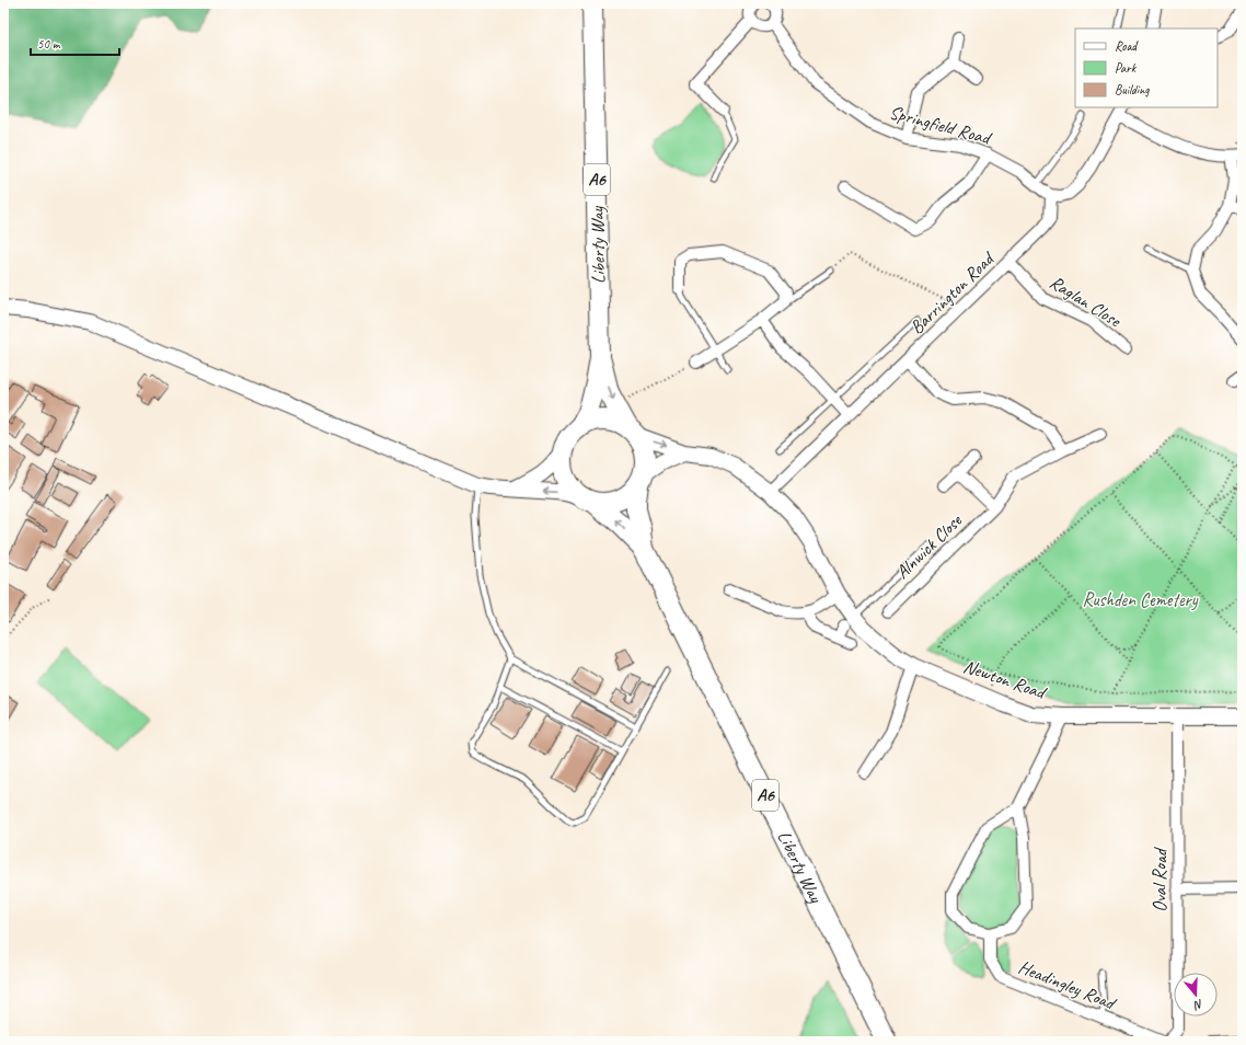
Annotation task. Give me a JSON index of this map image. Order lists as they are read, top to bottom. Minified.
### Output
{"streets":{"highway":["A6","Liberty Way"],"street":["Springfield Road","Barrington Road","Raglan Close","Alnwick Close","Newton Road","Oval Road","Headingley Road"]},"crossings":[["Springfield Road","Barrington Road"],["Liberty Way","Newton Road"],["Barrington Road","Raglan Close"],["Barrington Road","Newton Road"],["Newton Road","Oval Road"]],"parks":["Rushden Cemetery"],"legend":["Road","Park","Building"],"scale_bar":"50 m","north":"bottom"}
